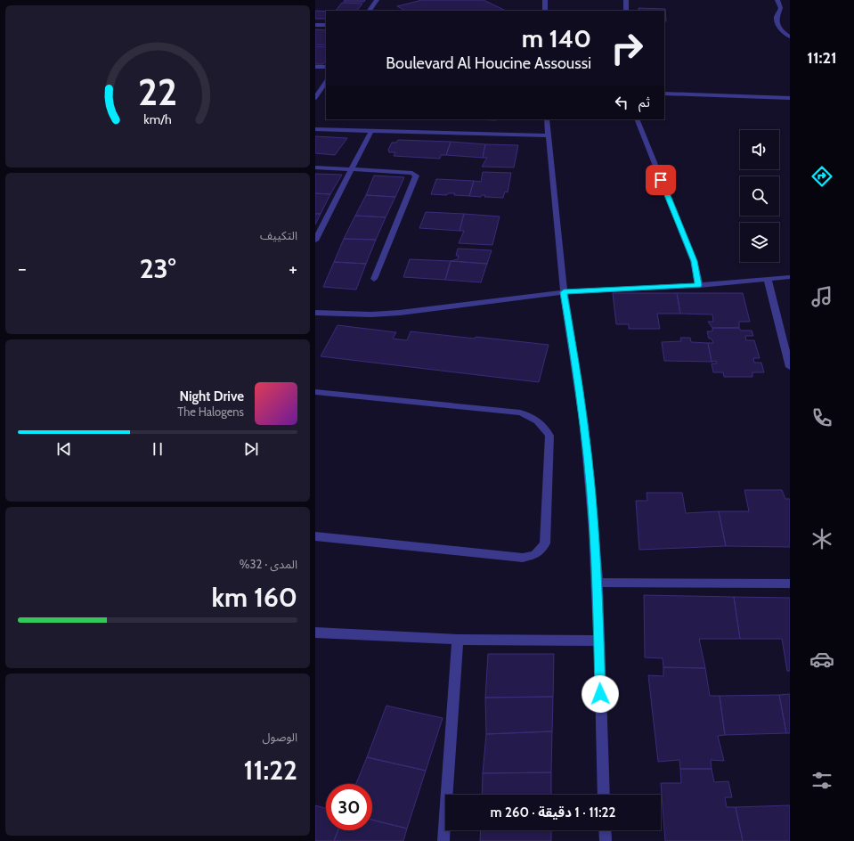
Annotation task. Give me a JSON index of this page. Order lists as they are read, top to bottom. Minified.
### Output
{"page":{"tabs":"11:21","turn":["140 m","Boulevard Al Houcine Assoussi"],"then":"ثم","tile":["التكييف",["المدى · 32%","160 km"],["الوصول","11:22"]],"heat":["−","23°","+"],"song":["Night Drive","The Halogens"],"limit":"30","trip":"11:22 · 1 دقيقة · 260 m","gauge":["22","km/h"]}}
